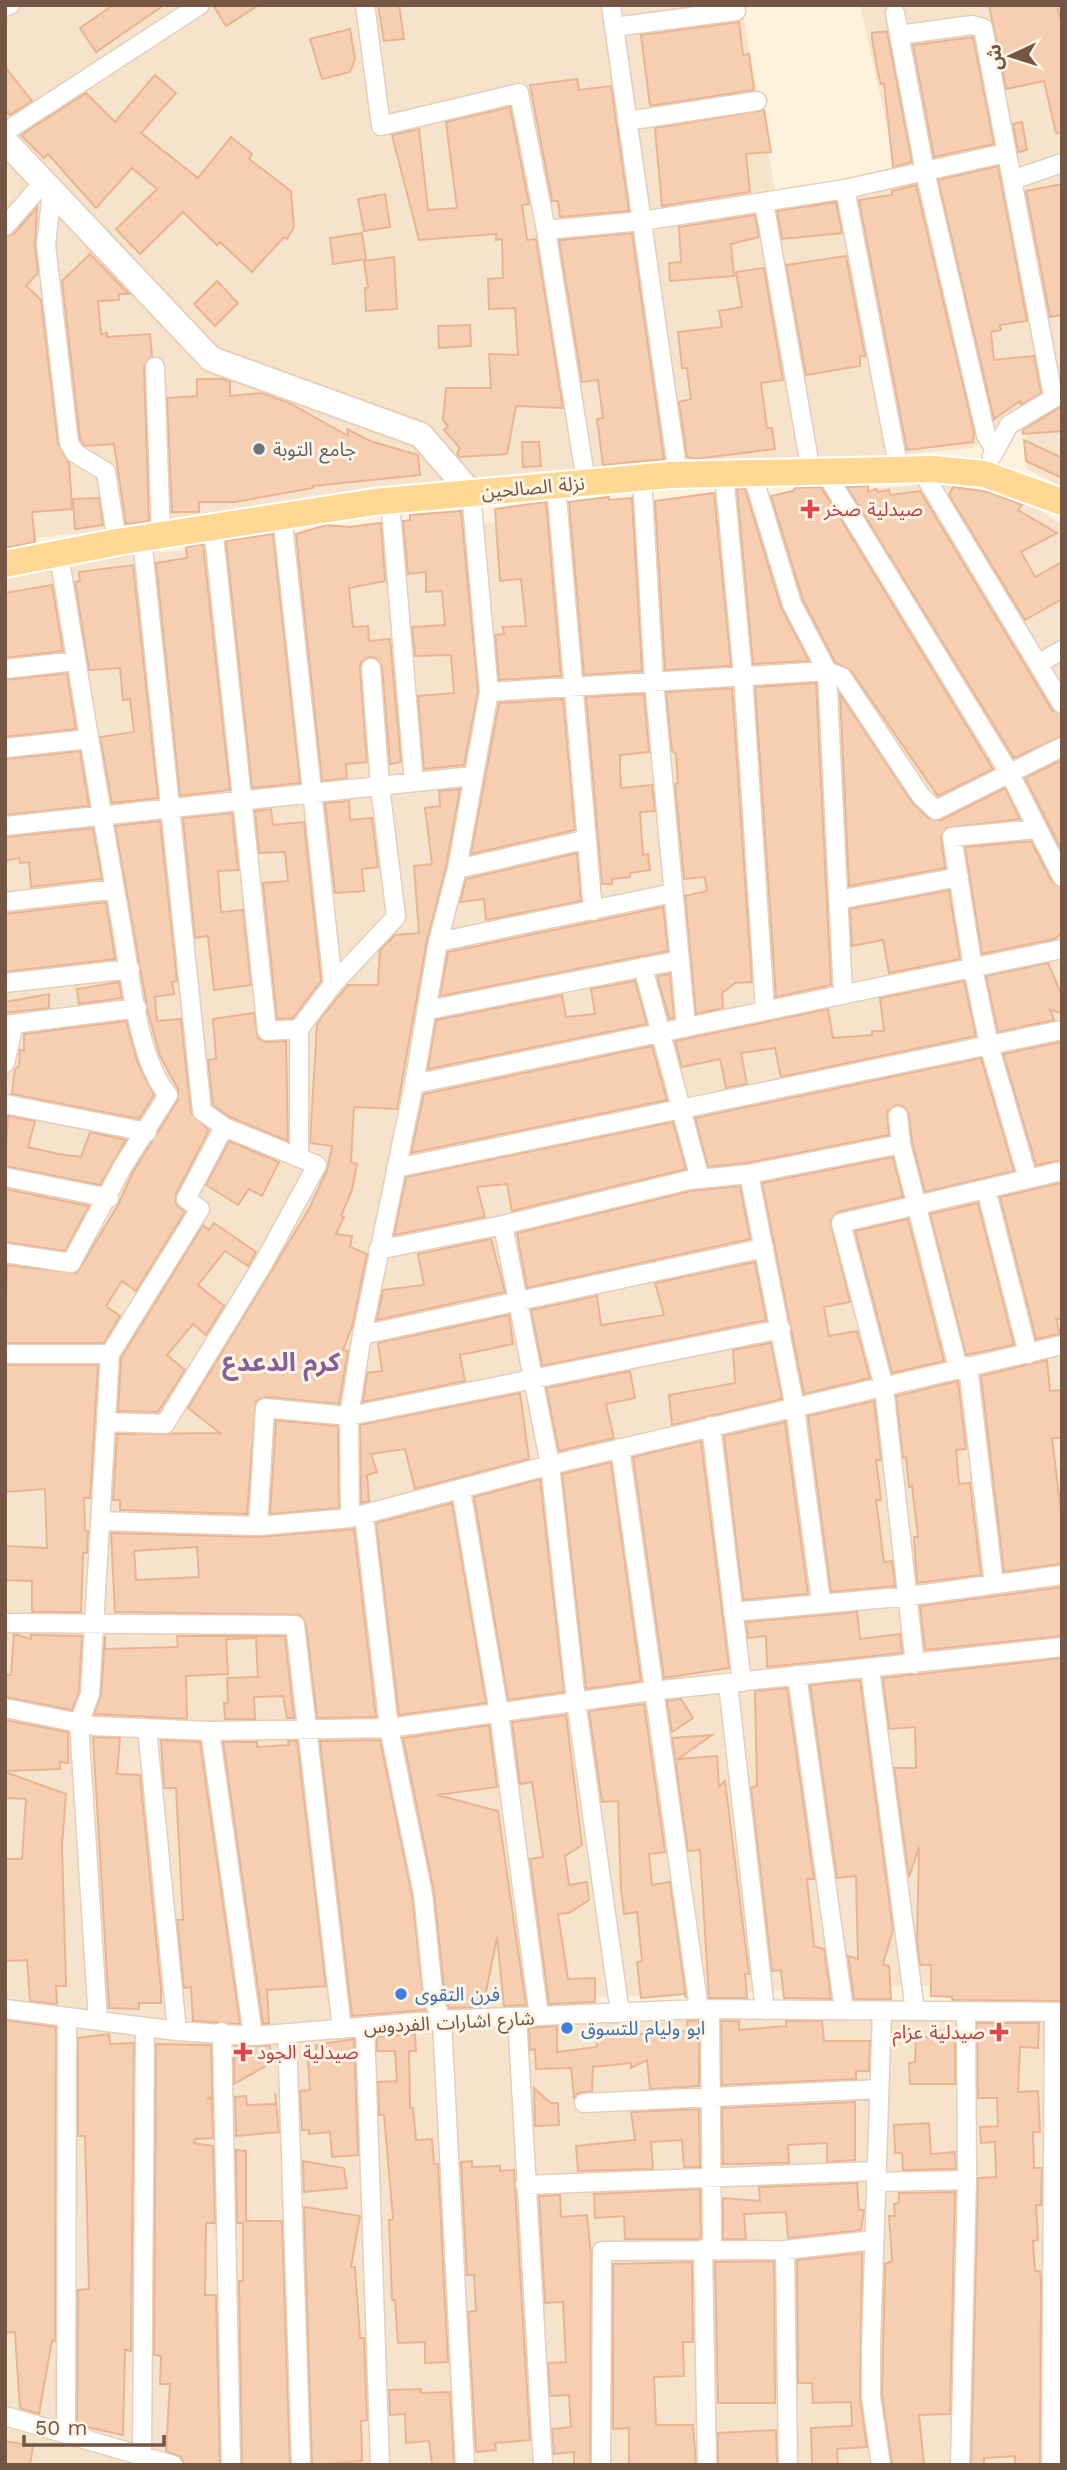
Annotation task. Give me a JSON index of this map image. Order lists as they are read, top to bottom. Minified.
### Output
{"streets":{"main road":["نزلة الصالحين"],"street":["شارع اشارات الفردوس"]},"districts":["كرم الدعدع"],"places":{"other":["جامع التوبة","فرن التقوى","ابو وليام للتسوق"],"health":["صيدلية صخر","صيدلية عزام","صيدلية الجود"]},"scale_bar":"50 m","north":"left"}
